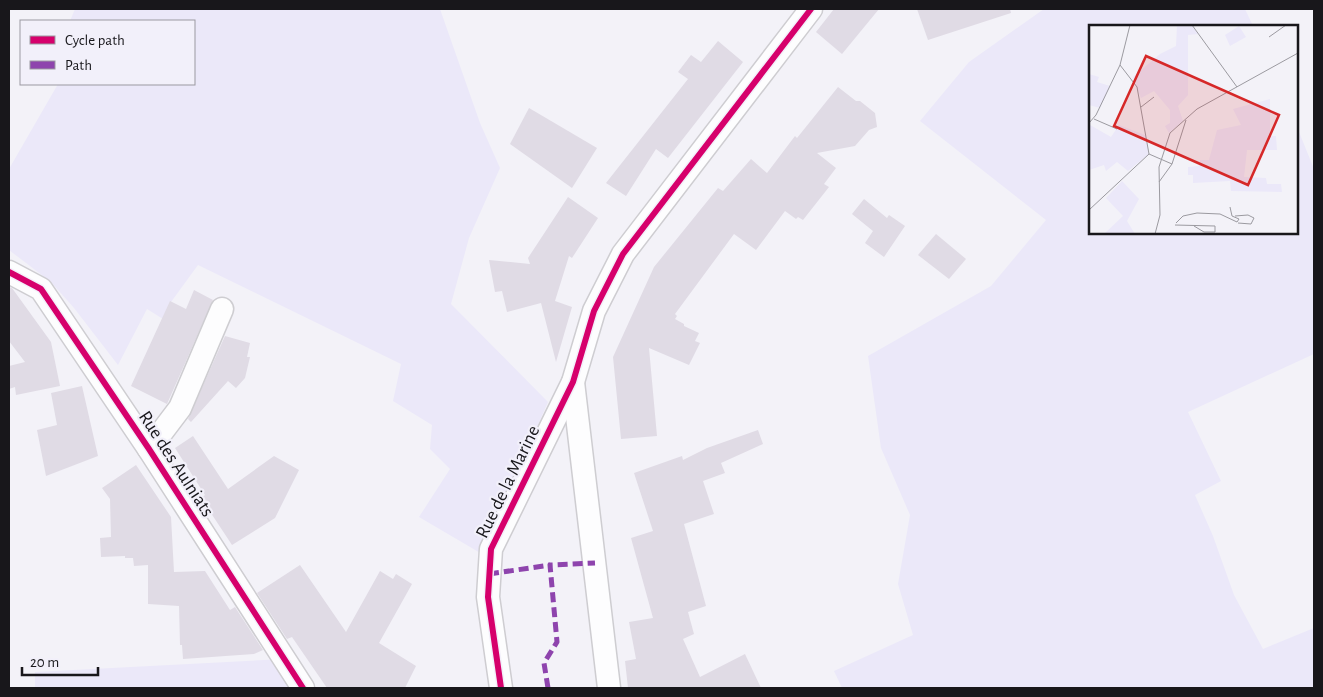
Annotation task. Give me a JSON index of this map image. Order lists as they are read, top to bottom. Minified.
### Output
{"streets":{"street":["Rue des Aulniats","Rue de la Marine"]},"legend":["Cycle path","Path"],"scale_bar":"20 m"}
